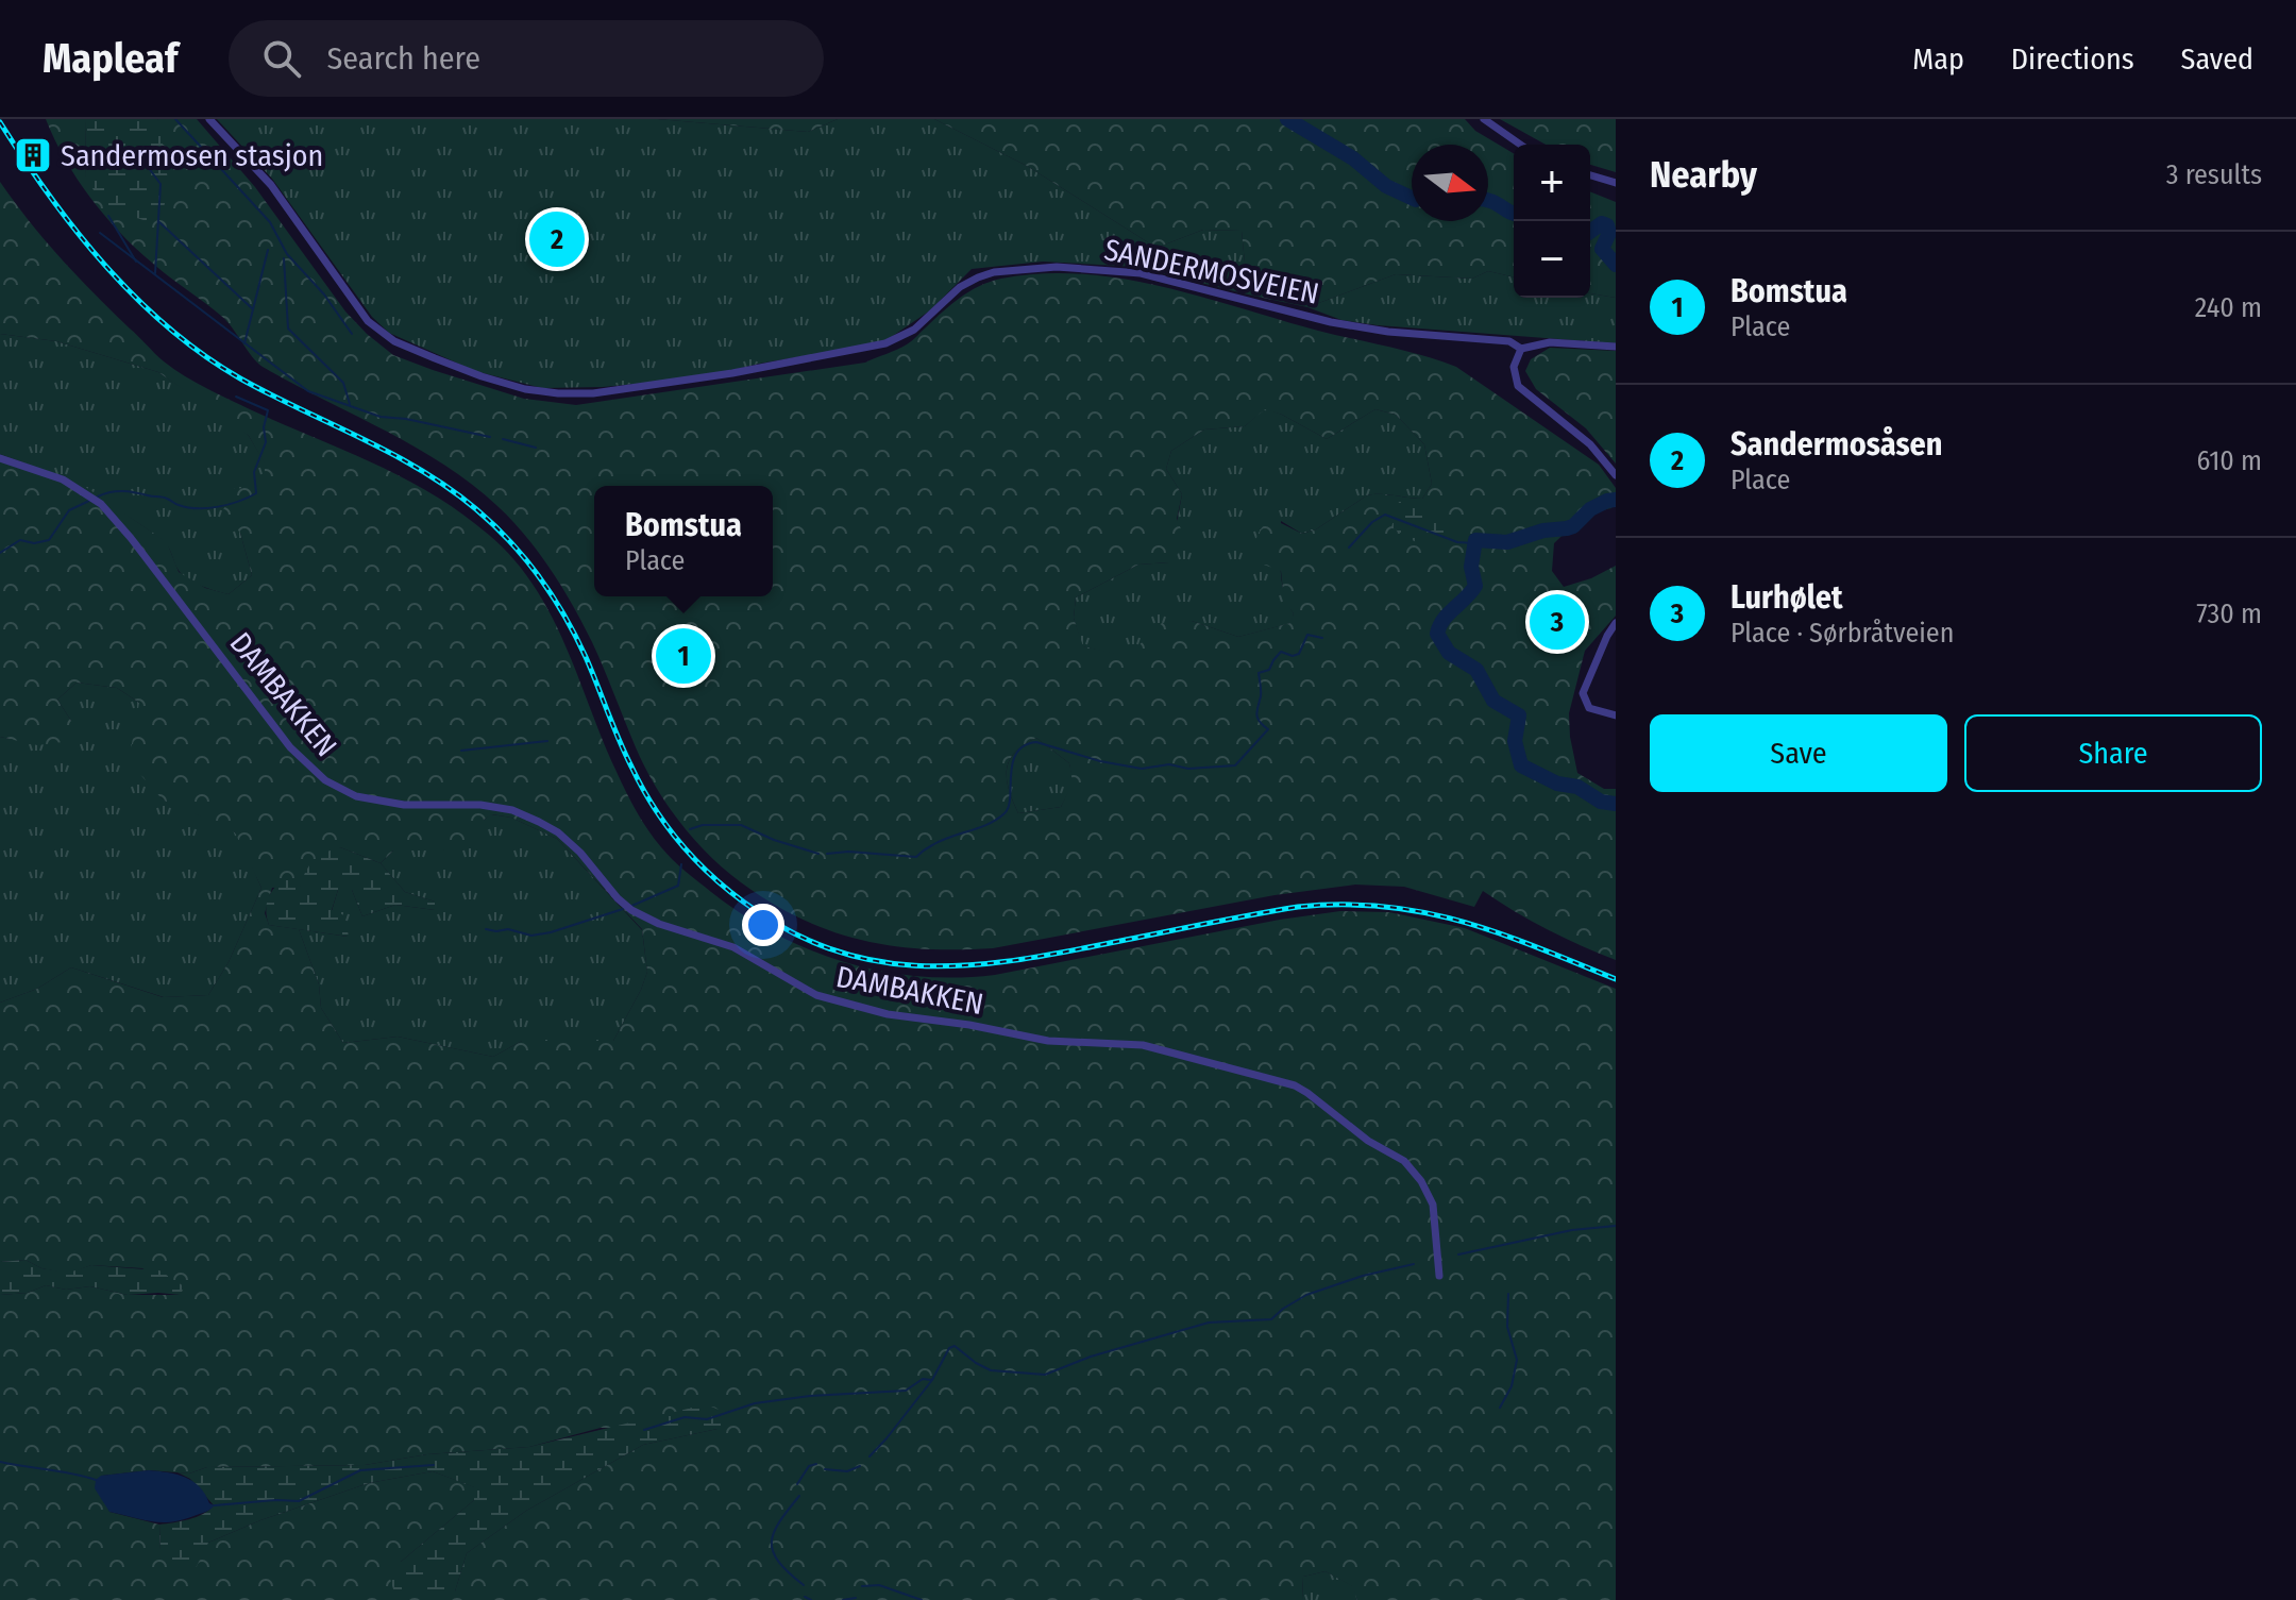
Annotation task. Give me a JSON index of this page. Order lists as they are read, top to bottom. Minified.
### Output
{"streets":{"street":["SANDERMOSVEIEN","DAMBAKKEN"]},"places":{"building":["Sandermosen stasjon"]},"north":"right","page":{"header":"Mapleaf","search":"Search here","nav":["Map","Directions","Saved"],"heading":["Nearby","3 results"],"map_buttons":["+","−"],"pins":["2","3","1"],"list":[{"mark":"1","name":"Bomstua","note":"Place","value":"240 m"},{"mark":"2","name":"Sandermosåsen","note":"Place","value":"610 m"},{"mark":"3","name":"Lurhølet","note":"Place · Sørbråtveien","value":"730 m"}],"popup":["Bomstua","Place"],"buttons":["Save","Share"]}}
